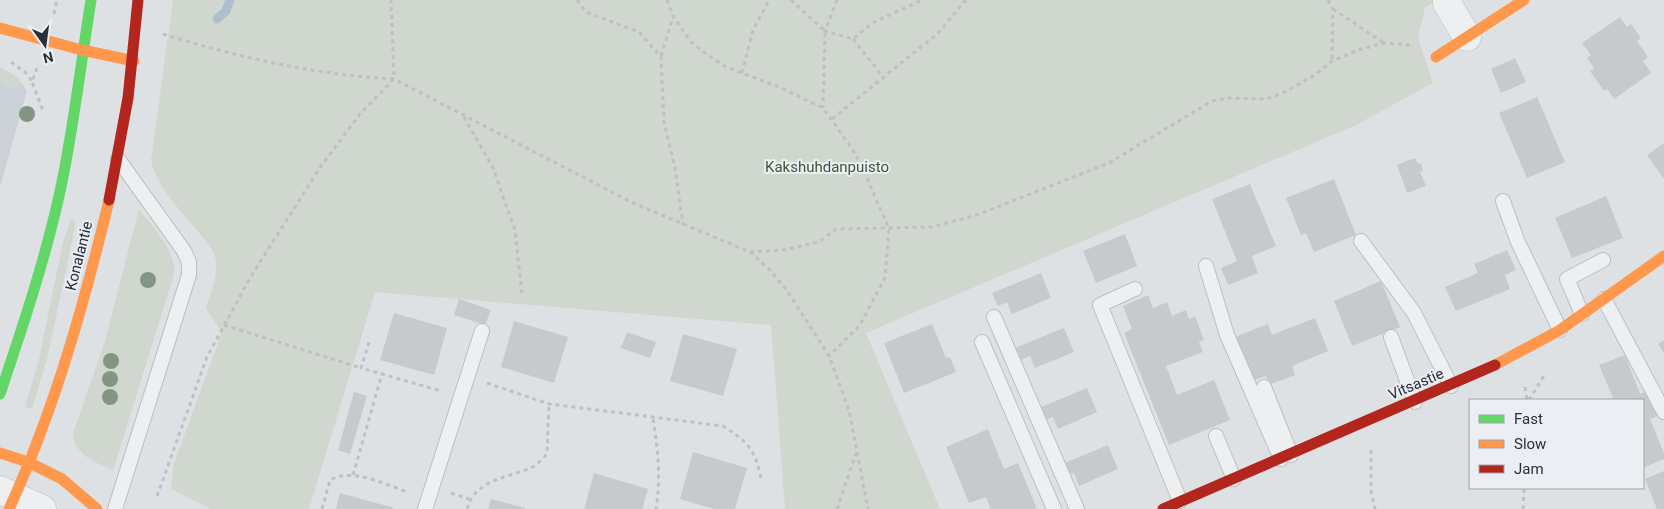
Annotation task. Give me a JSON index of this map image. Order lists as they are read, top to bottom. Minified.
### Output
{"streets":{"street":["Konalantie","Vitsastie"]},"parks":["Kakshuhdanpuisto"],"legend":["Fast","Slow","Jam"],"north":"bottom"}
